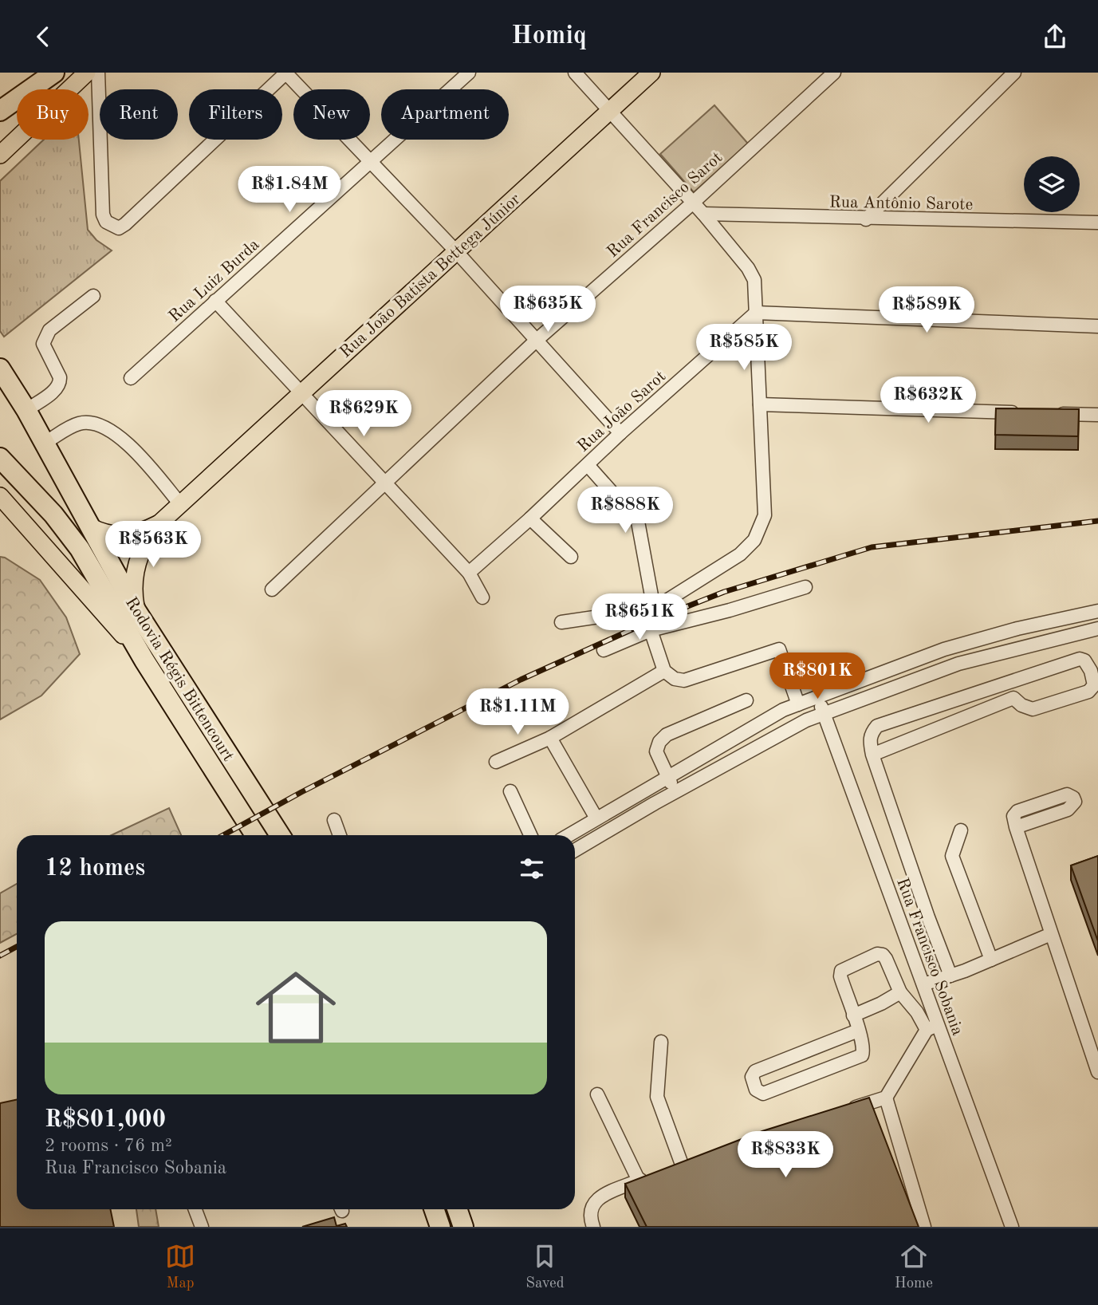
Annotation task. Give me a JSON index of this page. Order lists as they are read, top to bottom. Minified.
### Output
{"streets":{"highway":["Rodovia Régis Bittencourt"],"main road":["Rua João Batista Bettega Júnior"],"street":["Rua Antônio Sarote","Rua Francisco Sarot","Rua Luiz Burda","Rua João Sarot","Rua Francisco Sobania"]},"crossings":[["Rua João Batista Bettega Júnior","Rodovia Régis Bittencourt"]],"page":{"header":"Homiq","chip":["Buy","Rent","Filters","New","Apartment"],"price":["R$1.84M","R$635K","R$589K","R$585K","R$632K","R$629K","R$888K","R$563K","R$651K","R$801K","R$1.11M","R$833K"],"heading":"12 homes","list":[{"name":"R$801,000","note":"2 rooms · 76 m² · Rua Francisco Sobania"}],"tabs":["Map","Saved","Home"]}}
